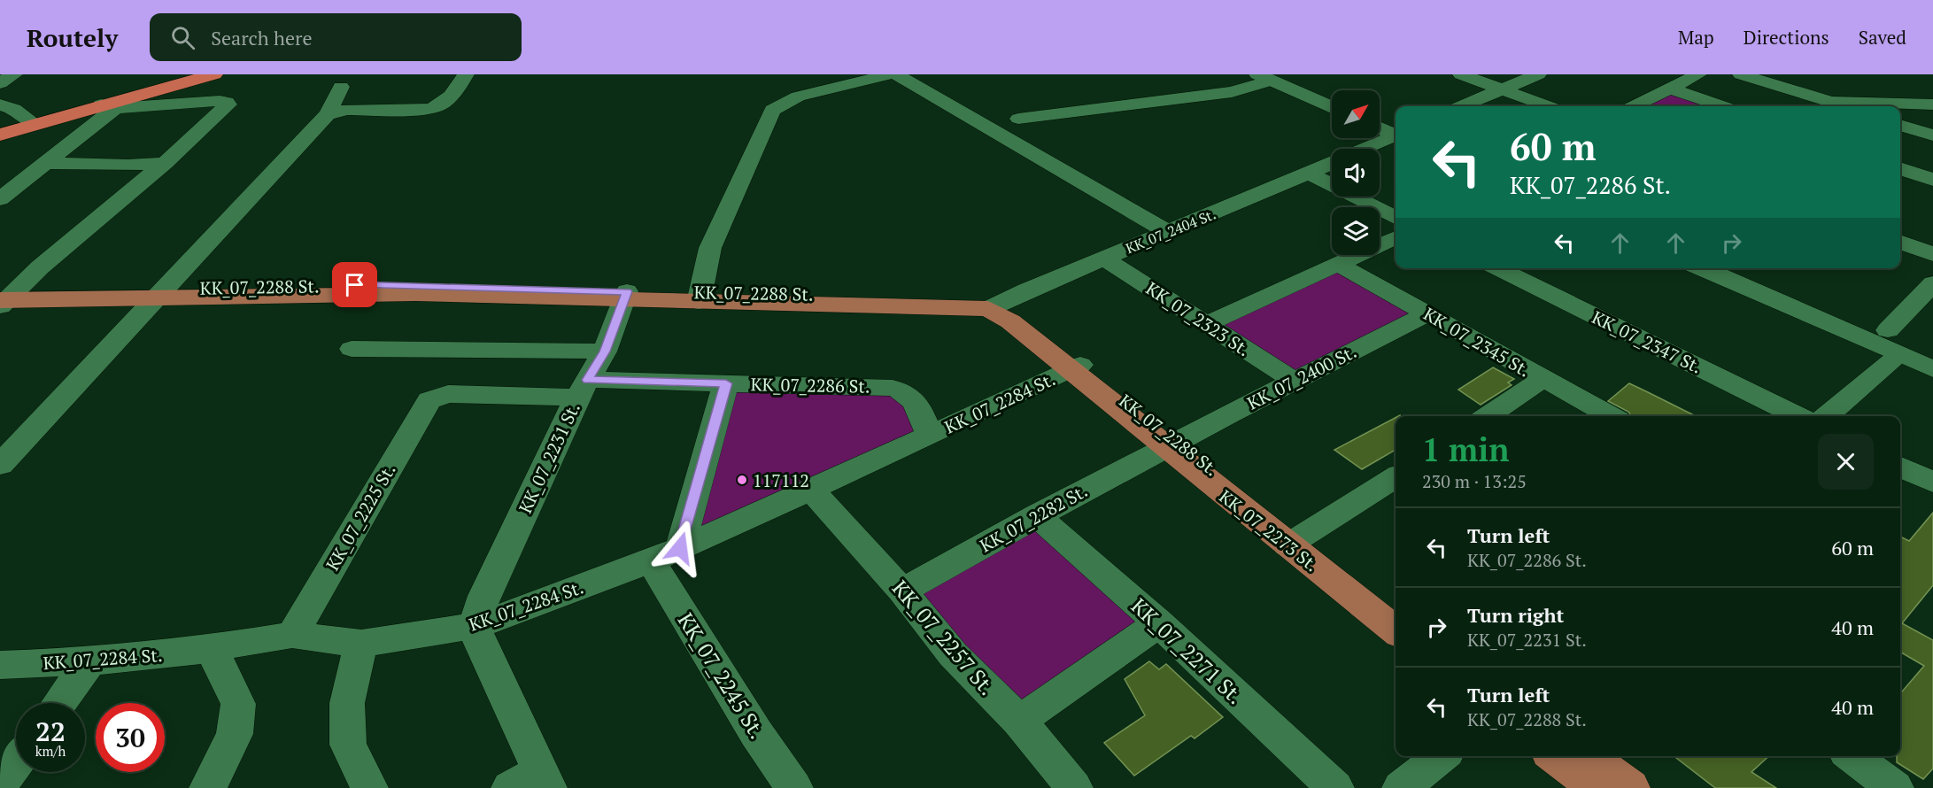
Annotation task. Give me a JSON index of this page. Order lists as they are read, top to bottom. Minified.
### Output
{"streets":{"main road":["KK_07_2288 St.","KK_07_2273 St."],"street":["KK_07_2404 St.","KK_07_2323 St.","KK_07_2345 St.","KK_07_2347 St.","KK_07_2400 St.","KK_07_2286 St.","KK_07_2284 St.","KK_07_2231 St.","KK_07_2225 St.","KK_07_2282 St.","KK_07_2257 St.","KK_07_2271 St.","KK_07_2245 St."]},"crossings":[["KK_07_2404 St.","KK_07_2288 St."],["KK_07_2404 St.","KK_07_2323 St."],["KK_07_2404 St.","KK_07_2273 St."],["KK_07_2288 St.","KK_07_2231 St."],["KK_07_2288 St.","KK_07_2273 St."],["KK_07_2323 St.","KK_07_2400 St."],["KK_07_2345 St.","KK_07_2400 St."],["KK_07_2400 St.","KK_07_2282 St."],["KK_07_2400 St.","KK_07_2273 St."],["KK_07_2286 St.","KK_07_2284 St."],["KK_07_2286 St.","KK_07_2231 St."],["KK_07_2286 St.","KK_07_2225 St."],["KK_07_2284 St.","KK_07_2231 St."],["KK_07_2284 St.","KK_07_2225 St."],["KK_07_2284 St.","KK_07_2273 St."],["KK_07_2284 St.","KK_07_2257 St."],["KK_07_2284 St.","KK_07_2245 St."],["KK_07_2282 St.","KK_07_2273 St."],["KK_07_2282 St.","KK_07_2257 St."],["KK_07_2282 St.","KK_07_2271 St."]],"places":["117112"],"north":"top right","page":{"header":"Routely","search":"Search here","nav":["Map","Directions","Saved"],"turn":["60 m","KK_07_2286 St."],"heading":["1 min","230 m · 13:25"],"list":[{"name":"Turn left","note":"KK_07_2286 St.","value":"60 m"},{"name":"Turn right","note":"KK_07_2231 St.","value":"40 m"},{"name":"Turn left","note":"KK_07_2288 St.","value":"40 m"}],"speed":"22 km/h","limit":"30"}}
